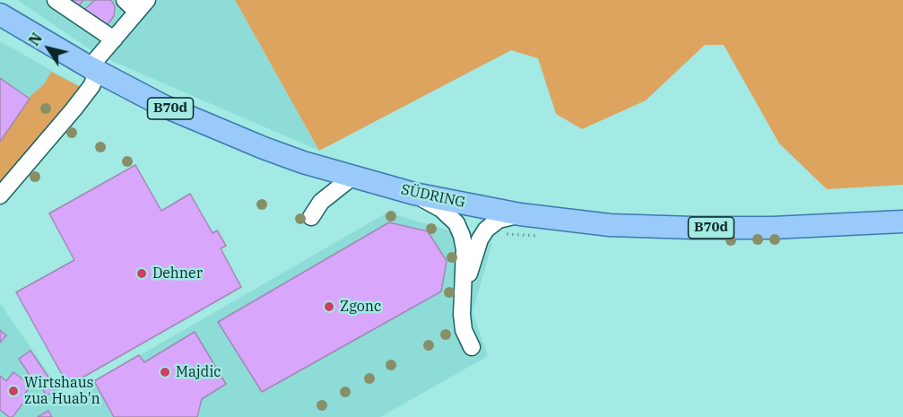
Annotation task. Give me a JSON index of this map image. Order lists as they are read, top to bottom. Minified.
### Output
{"streets":{"main road":["B70d","SÜDRING"]},"places":["Dehner","Zgonc","Majdic","Wirtshaus zua Huab'n"],"north":"top left"}
